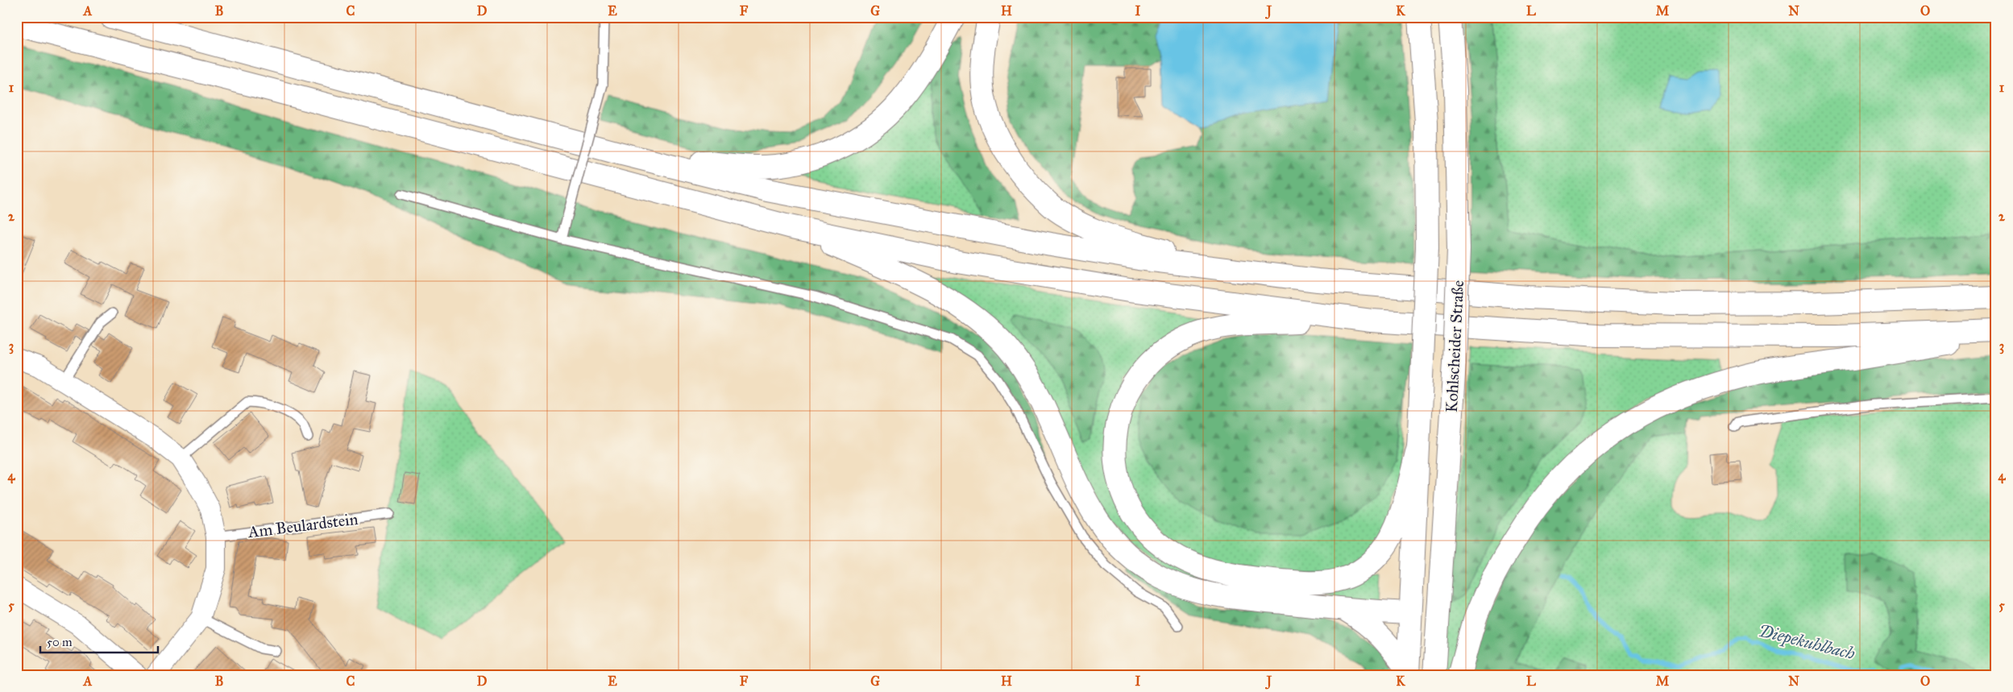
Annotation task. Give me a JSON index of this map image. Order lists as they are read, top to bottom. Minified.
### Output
{"streets":{"main road":["Kohlscheider Straße"],"lane":["Am Beulardstein"]},"water":["Diepekuhlbach"],"scale_bar":"50 m","grid":{"columns":["A","B","C","D","E","F","G","H","I","J","K","L","M","N","O"],"rows":["1","2","3","4","5"]}}
